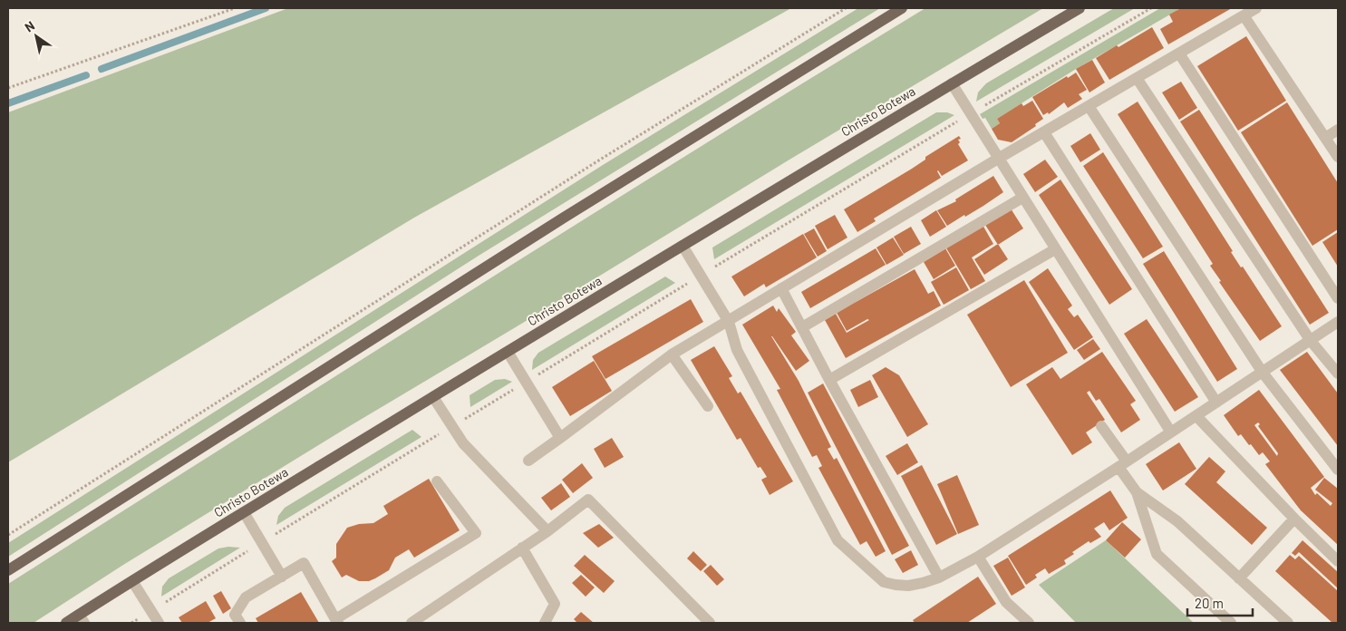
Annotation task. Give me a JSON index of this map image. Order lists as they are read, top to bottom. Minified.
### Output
{"streets":{"main road":["Christo Botewa"]},"scale_bar":"20 m","north":"top left"}
